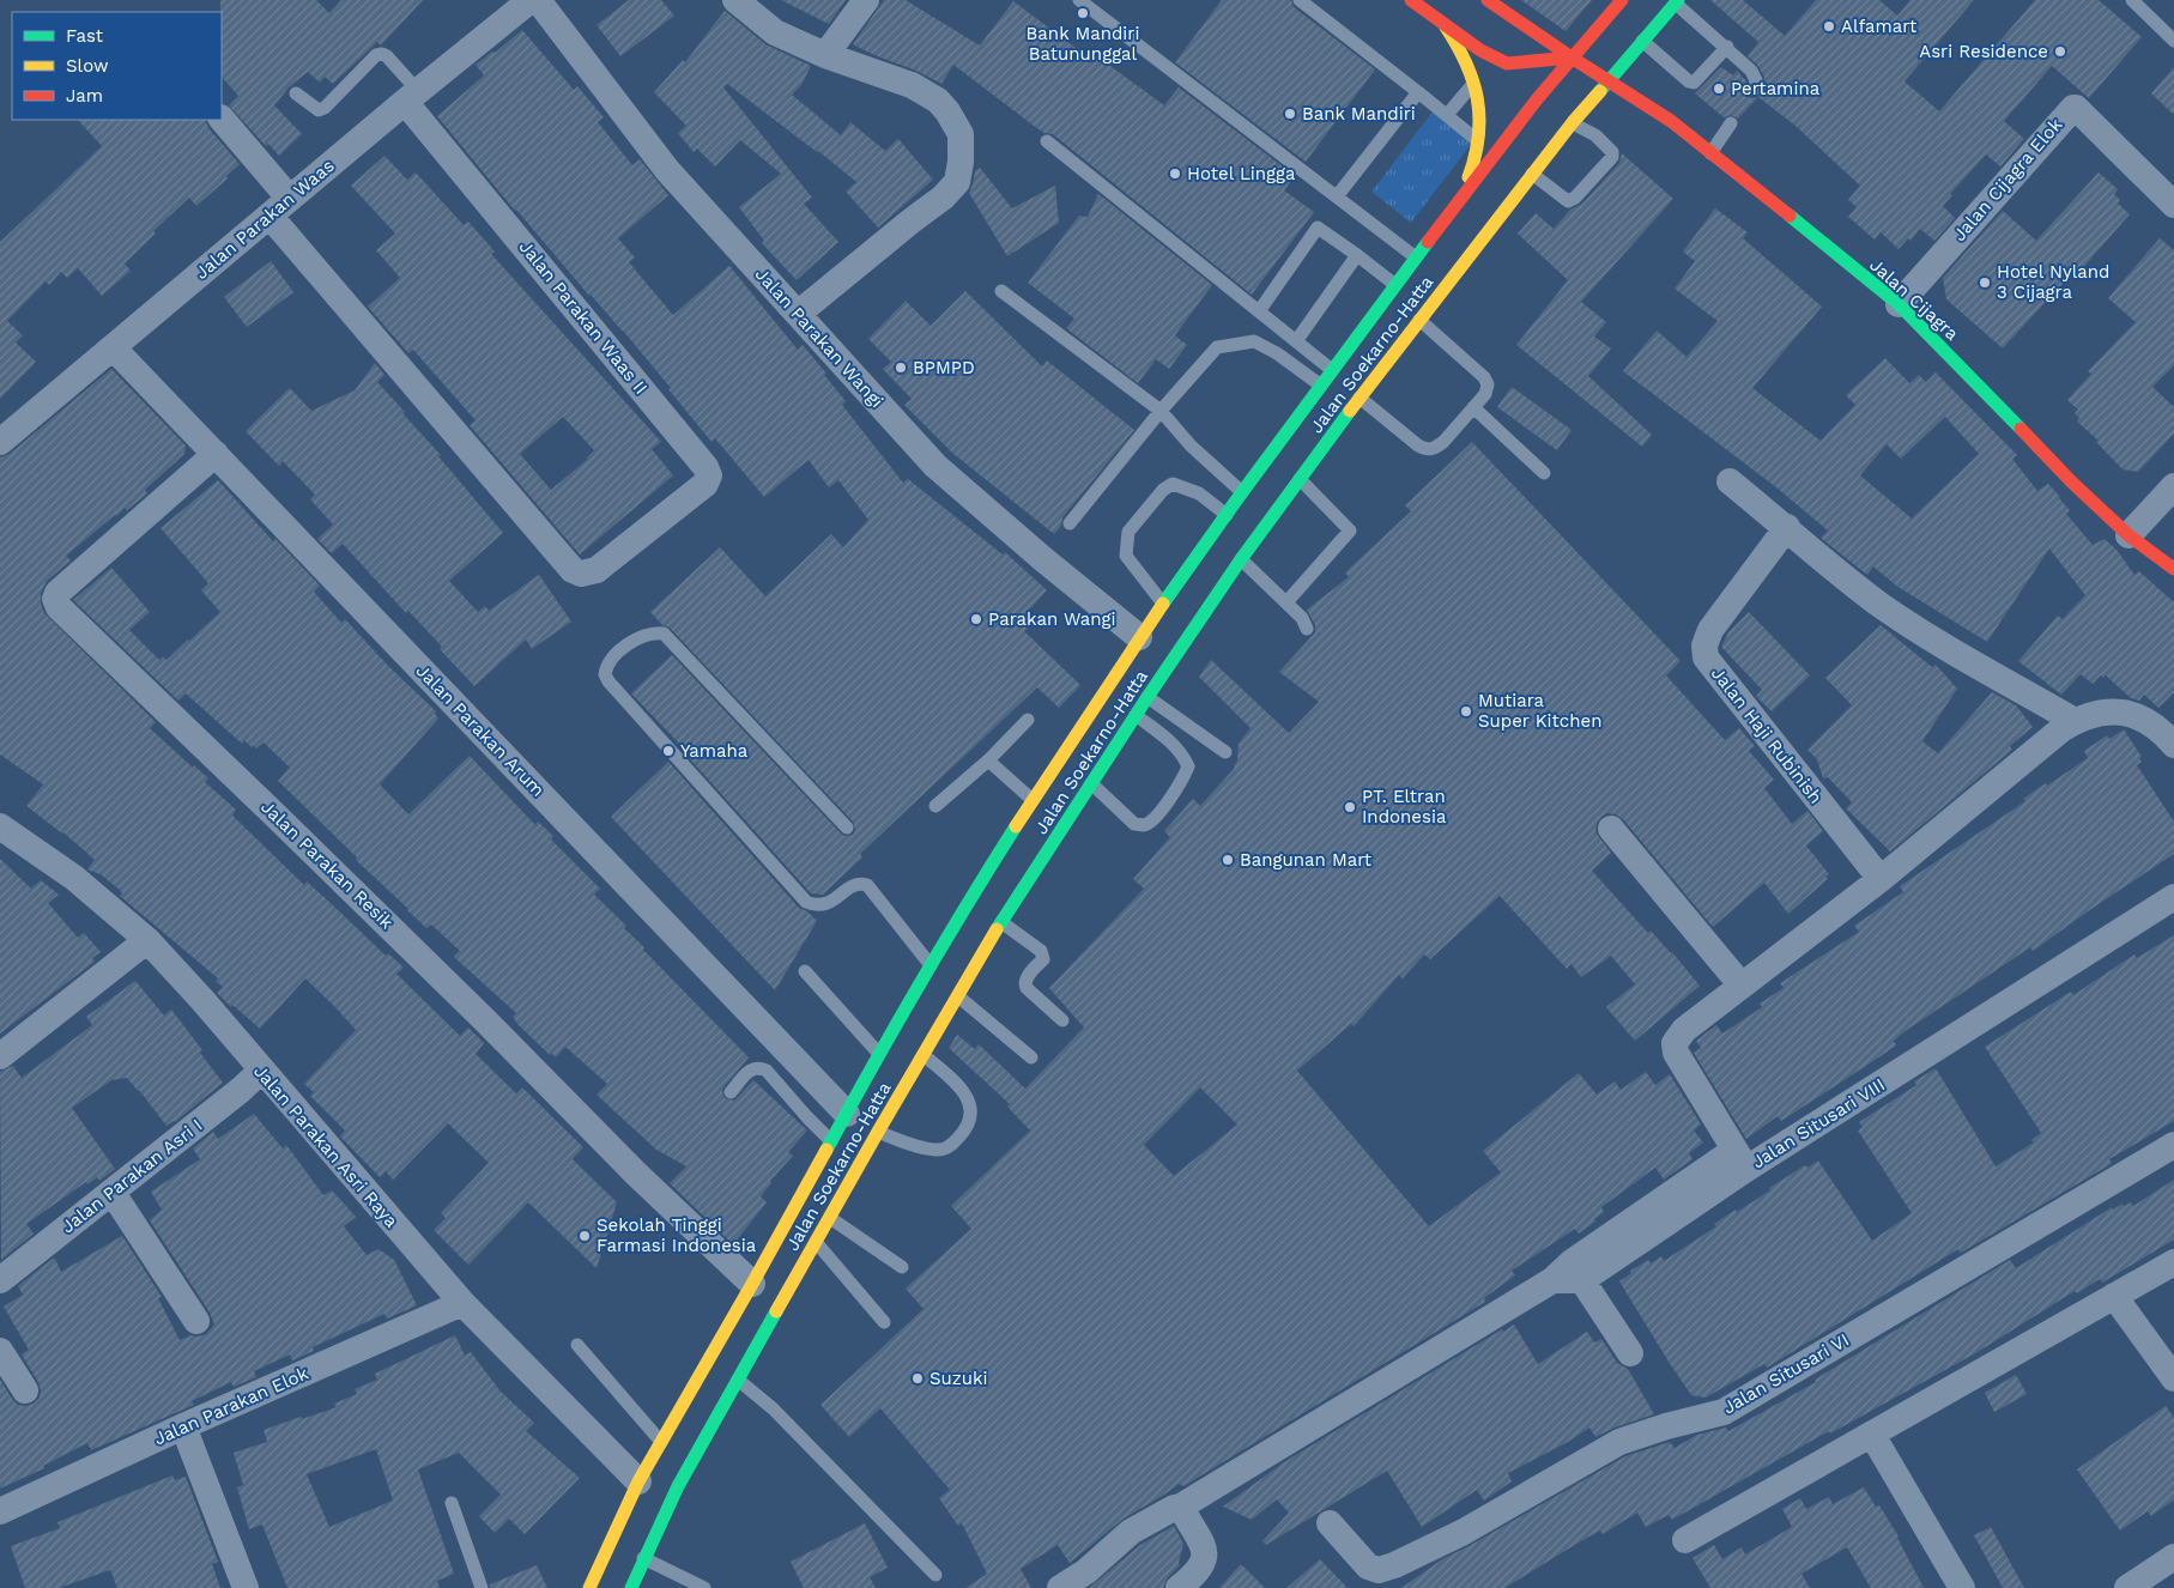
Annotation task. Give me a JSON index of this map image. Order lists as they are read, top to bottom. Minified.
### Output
{"streets":{"main road":["Jalan Cijagra","Jalan Soekarno-Hatta"],"street":["Jalan Cijagra Elok","Jalan Parakan Waas","Jalan Parakan Waas II","Jalan Parakan Wangi","Jalan Parakan Arum","Jalan Haji Rubinish","Jalan Parakan Resik","Jalan Situsari VIII","Jalan Parakan Asri Raya","Jalan Parakan Asri I","Jalan Situsari VI","Jalan Parakan Elok"]},"crossings":[["Jalan Cijagra Elok","Jalan Cijagra"],["Jalan Parakan Waas","Jalan Parakan Waas II"],["Jalan Parakan Waas","Jalan Parakan Arum"],["Jalan Cijagra","Jalan Soekarno-Hatta"],["Jalan Parakan Wangi","Jalan Soekarno-Hatta"],["Jalan Soekarno-Hatta","Jalan Parakan Arum"],["Jalan Soekarno-Hatta","Jalan Parakan Resik"],["Jalan Soekarno-Hatta","Jalan Parakan Asri Raya"],["Jalan Parakan Arum","Jalan Parakan Resik"],["Jalan Haji Rubinish","Jalan Situsari VIII"],["Jalan Parakan Asri Raya","Jalan Parakan Asri I"],["Jalan Parakan Asri Raya","Jalan Parakan Elok"]],"places":["Bank Mandiri Batununggal","Alfamart","Asri Residence","Pertamina","Bank Mandiri","Hotel Lingga","Hotel Nyland 3 Cijagra","BPMPD","Parakan Wangi","Mutiara Super Kitchen","Yamaha","PT. Eltran Indonesia","Bangunan Mart","Sekolah Tinggi Farmasi Indonesia","Suzuki"],"legend":["Fast","Slow","Jam"]}
